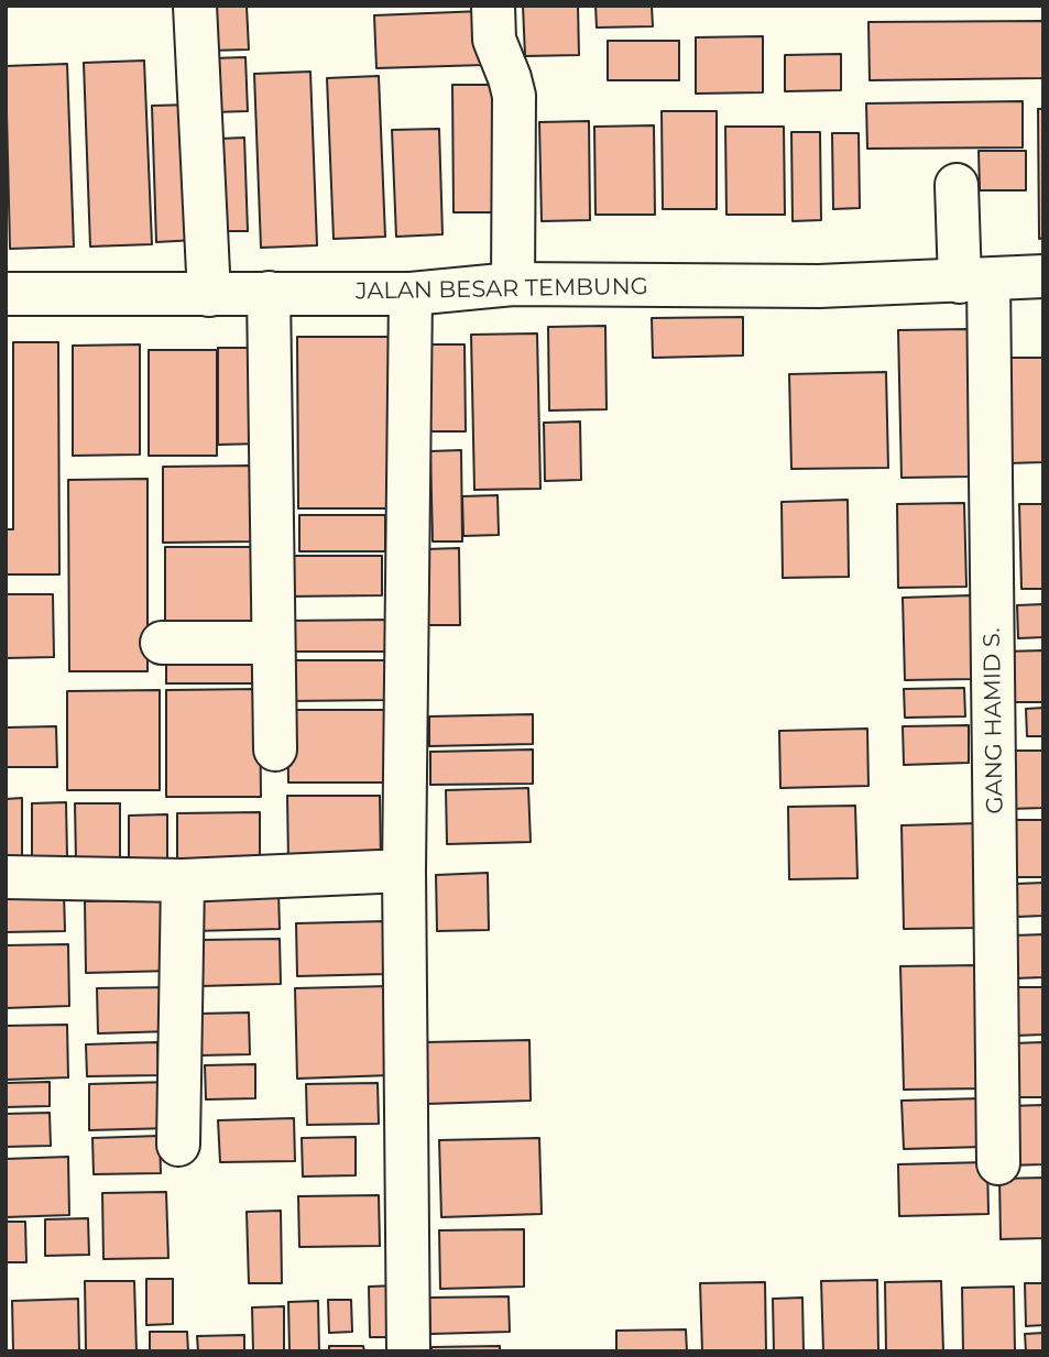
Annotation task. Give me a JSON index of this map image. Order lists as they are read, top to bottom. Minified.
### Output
{"streets":{"main road":["JALAN BESAR TEMBUNG","GANG HAMID S."]},"crossings":[["JALAN BESAR TEMBUNG","GANG HAMID S."]]}
